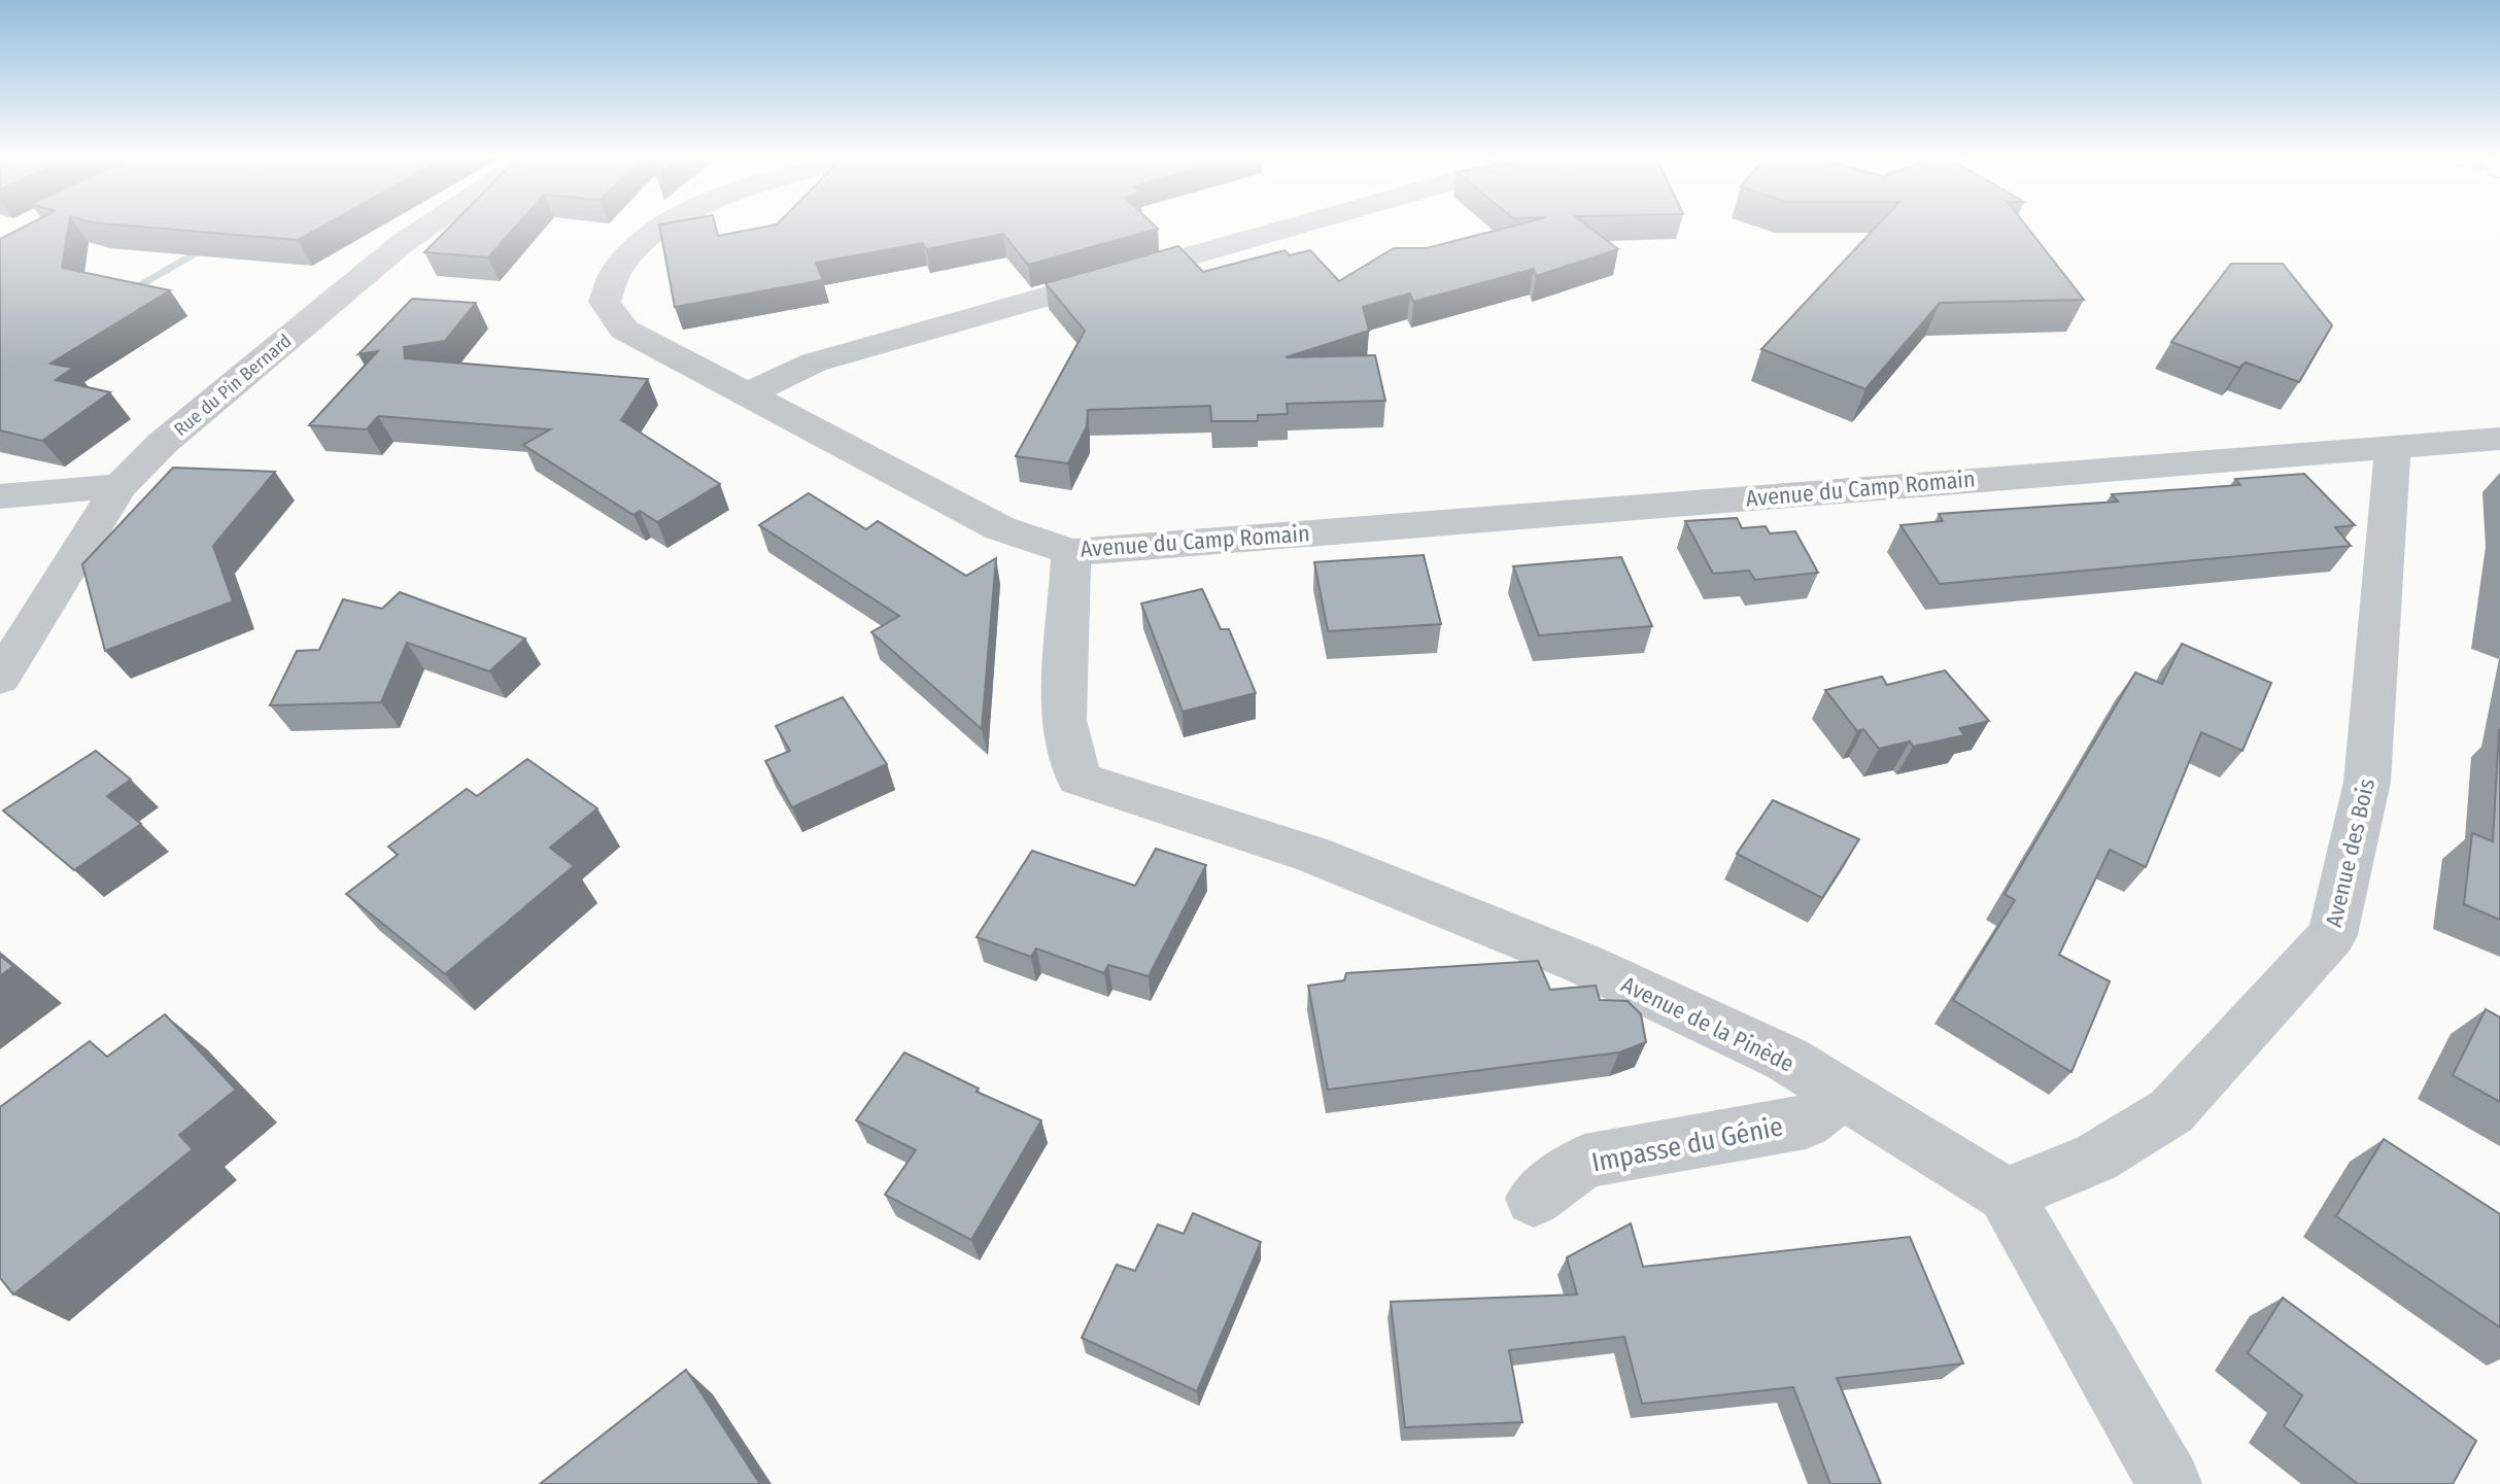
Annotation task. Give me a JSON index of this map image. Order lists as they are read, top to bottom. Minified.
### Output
{"streets":{"street":["Rue du Pin Bernard","Avenue du Camp Romain","Avenue des Bois","Avenue de la Pinède","Impasse du Génie"]},"crossings":[["Avenue du Camp Romain","Avenue des Bois"],["Avenue du Camp Romain","Avenue de la Pinède"],["Avenue des Bois","Avenue de la Pinède"],["Avenue de la Pinède","Impasse du Génie"]]}
